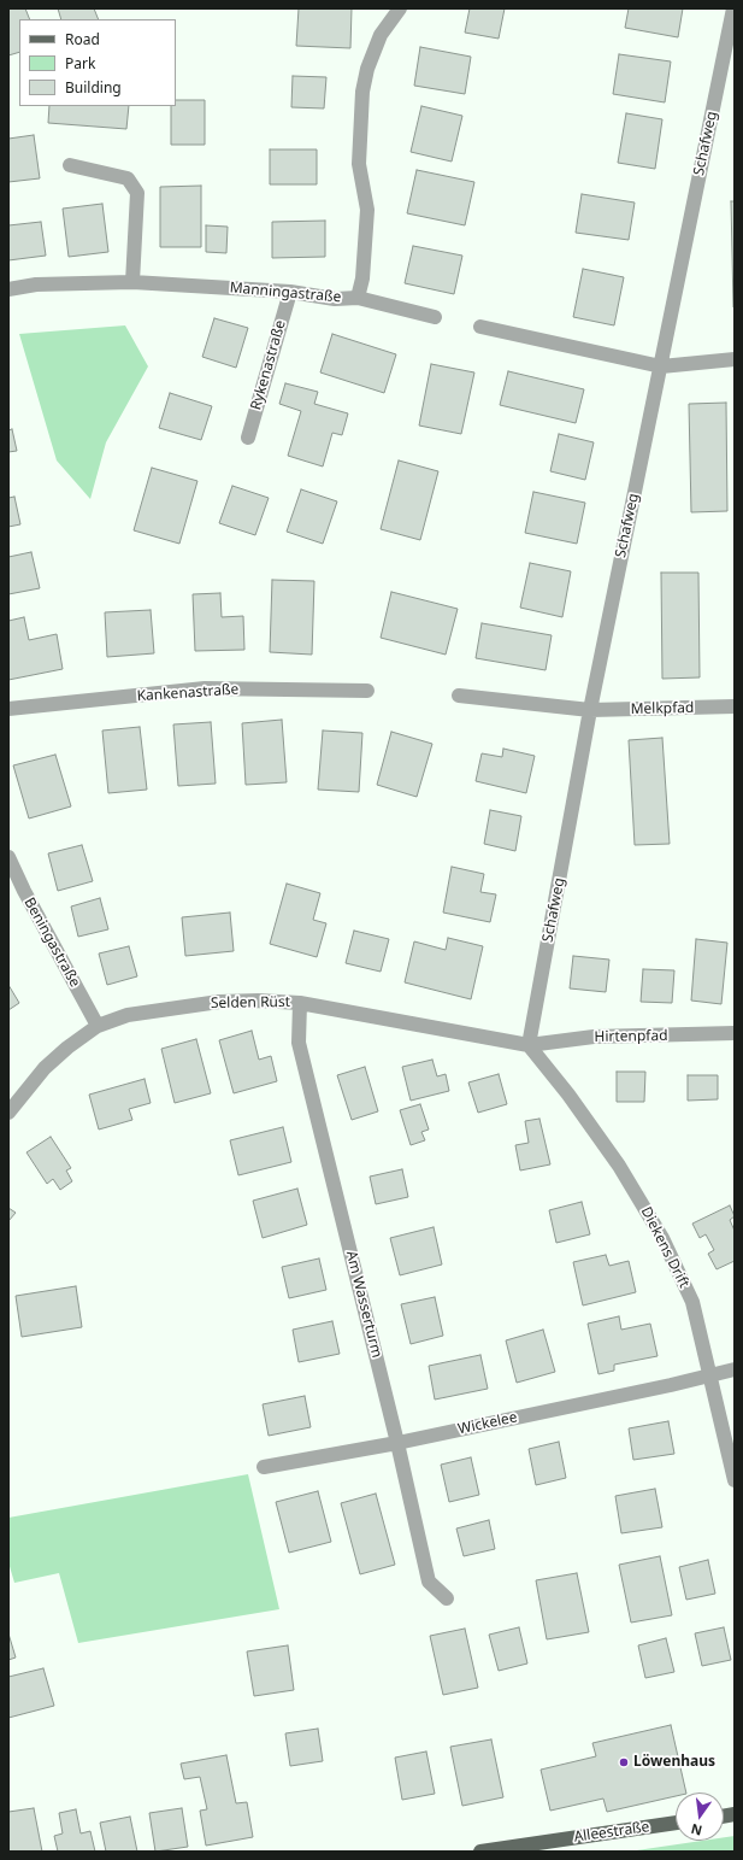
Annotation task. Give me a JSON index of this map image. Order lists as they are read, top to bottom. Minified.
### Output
{"streets":{"main road":["Alleestraße"],"street":["Schafweg","Manningastraße","Rykenastraße","Kankenastraße","Melkpfad","Beningastraße","Selden Rüst","Hirtenpfad","Diekens Drift","Am Wasserturm","Wickelee"]},"crossings":[["Schafweg","Melkpfad"],["Schafweg","Selden Rüst"],["Schafweg","Hirtenpfad"],["Schafweg","Diekens Drift"],["Manningastraße","Rykenastraße"],["Beningastraße","Selden Rüst"],["Selden Rüst","Hirtenpfad"],["Selden Rüst","Diekens Drift"],["Selden Rüst","Am Wasserturm"],["Hirtenpfad","Diekens Drift"],["Diekens Drift","Wickelee"],["Am Wasserturm","Wickelee"]],"places":["Löwenhaus"],"legend":["Road","Park","Building"],"north":"bottom"}
